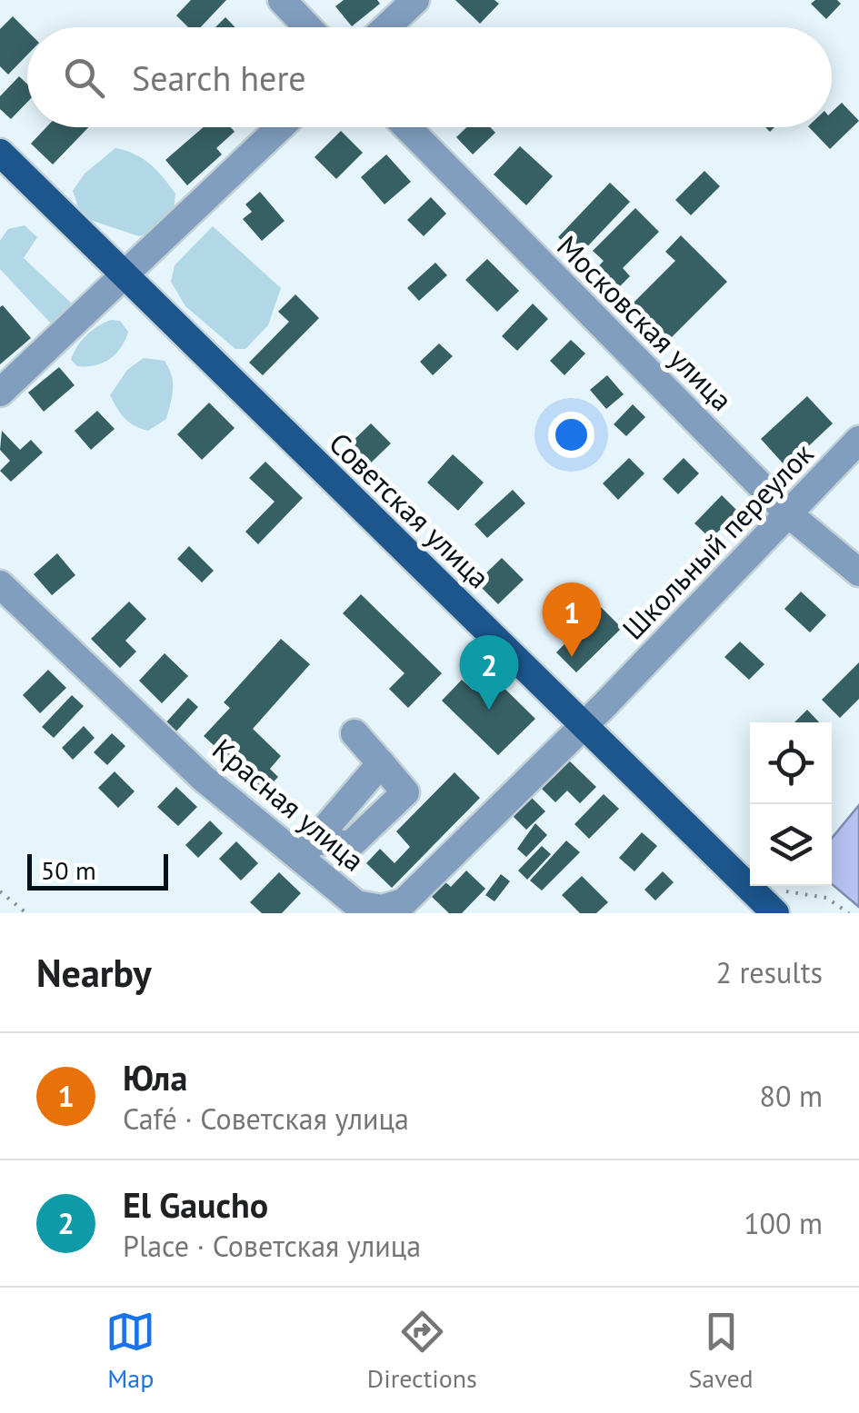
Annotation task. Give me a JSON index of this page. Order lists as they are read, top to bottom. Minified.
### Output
{"streets":{"main road":["Советская улица"],"street":["Московская улица","Школьный переулок","Красная улица"]},"crossings":[["Московская улица","Школьный переулок"],["Советская улица","Школьный переулок"],["Советская улица","Красная улица"],["Школьный переулок","Красная улица"]],"scale_bar":"50 m","page":{"search":"Search here","pins":["1","2"],"scale":"50 m","heading":["Nearby","2 results"],"list":[{"mark":"1","name":"Юла","note":"Café · Советская улица","value":"80 m"},{"mark":"2","name":"El Gaucho","note":"Place · Советская улица","value":"100 m"}],"nav":["Map","Directions","Saved"]}}
